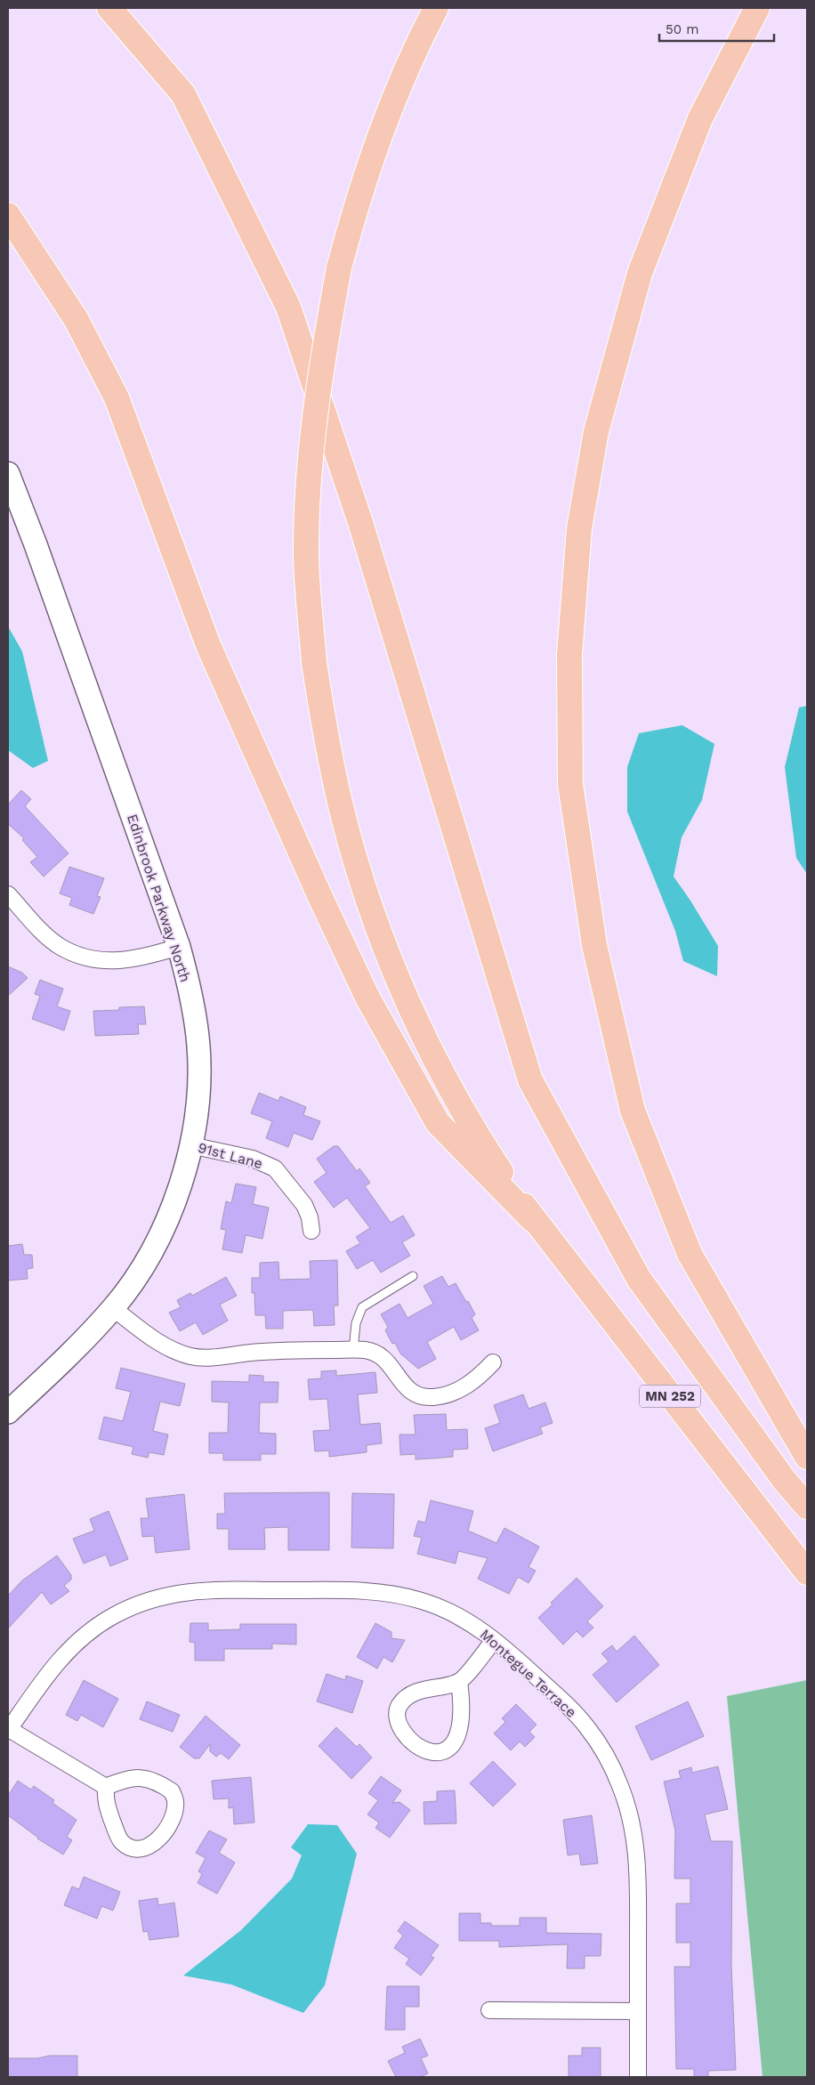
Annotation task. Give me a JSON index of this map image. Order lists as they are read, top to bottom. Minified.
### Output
{"streets":{"highway":["MN 252"],"street":["Edinbrook Parkway North","91st Lane","Montegue Terrace"]},"crossings":[["Edinbrook Parkway North","91st Lane"]],"scale_bar":"50 m"}
